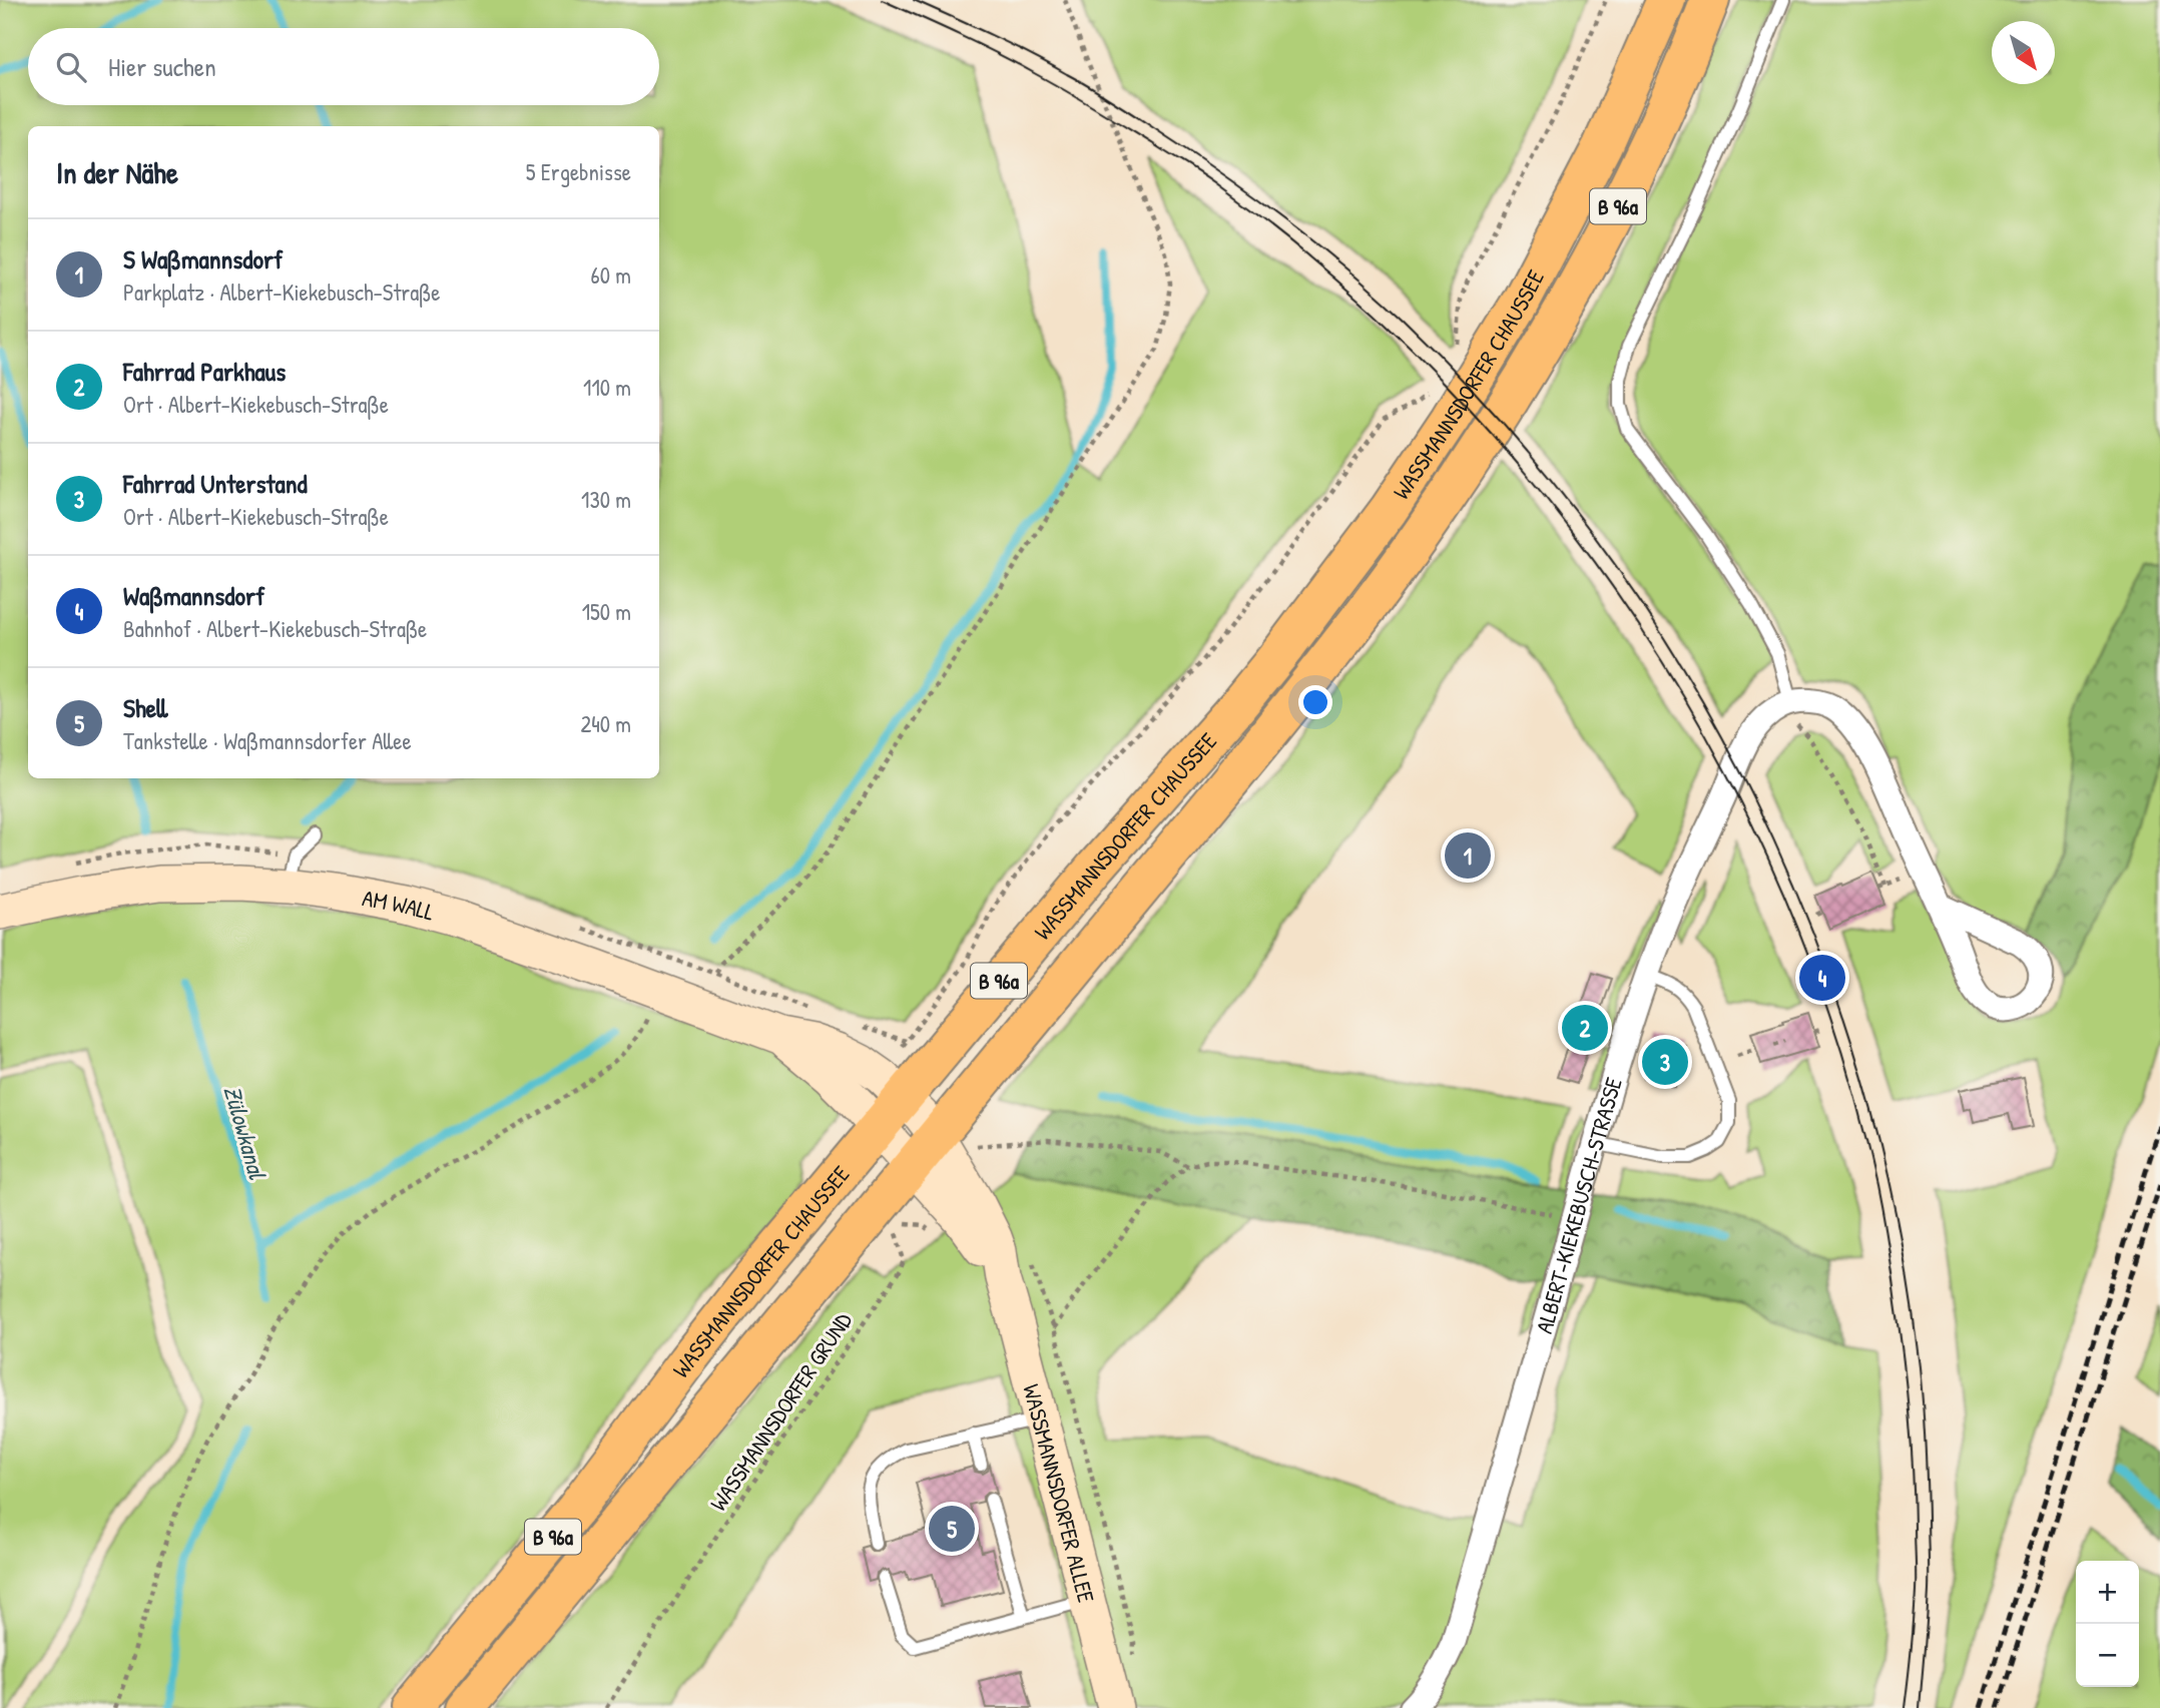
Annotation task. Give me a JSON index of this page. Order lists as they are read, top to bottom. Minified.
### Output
{"streets":{"main road":["B 96a","WASSMANNSDORFER CHAUSSEE"],"street":["AM WALL","ALBERT-KIEKEBUSCH-STRASSE","WASSMANNSDORFER ALLEE"],"path":["WASSMANNSDORFER GRUND"]},"crossings":[["WASSMANNSDORFER CHAUSSEE","AM WALL"],["WASSMANNSDORFER CHAUSSEE","WASSMANNSDORFER GRUND"],["WASSMANNSDORFER CHAUSSEE","WASSMANNSDORFER ALLEE"],["AM WALL","WASSMANNSDORFER GRUND"],["AM WALL","WASSMANNSDORFER ALLEE"],["WASSMANNSDORFER GRUND","WASSMANNSDORFER ALLEE"]],"water":["Zülowkanal"],"north":"bottom right","page":{"search":"Hier suchen","heading":["In der Nähe","5 Ergebnisse"],"list":[{"mark":"1","name":"S Waßmannsdorf","note":"Parkplatz · Albert-Kiekebusch-Straße","value":"60 m"},{"mark":"2","name":"Fahrrad Parkhaus","note":"Ort · Albert-Kiekebusch-Straße","value":"110 m"},{"mark":"3","name":"Fahrrad Unterstand","note":"Ort · Albert-Kiekebusch-Straße","value":"130 m"},{"mark":"4","name":"Waßmannsdorf","note":"Bahnhof · Albert-Kiekebusch-Straße","value":"150 m"},{"mark":"5","name":"Shell","note":"Tankstelle · Waßmannsdorfer Allee","value":"240 m"}],"pins":["1","4","2","3","5"],"map_buttons":["+","−"]}}
